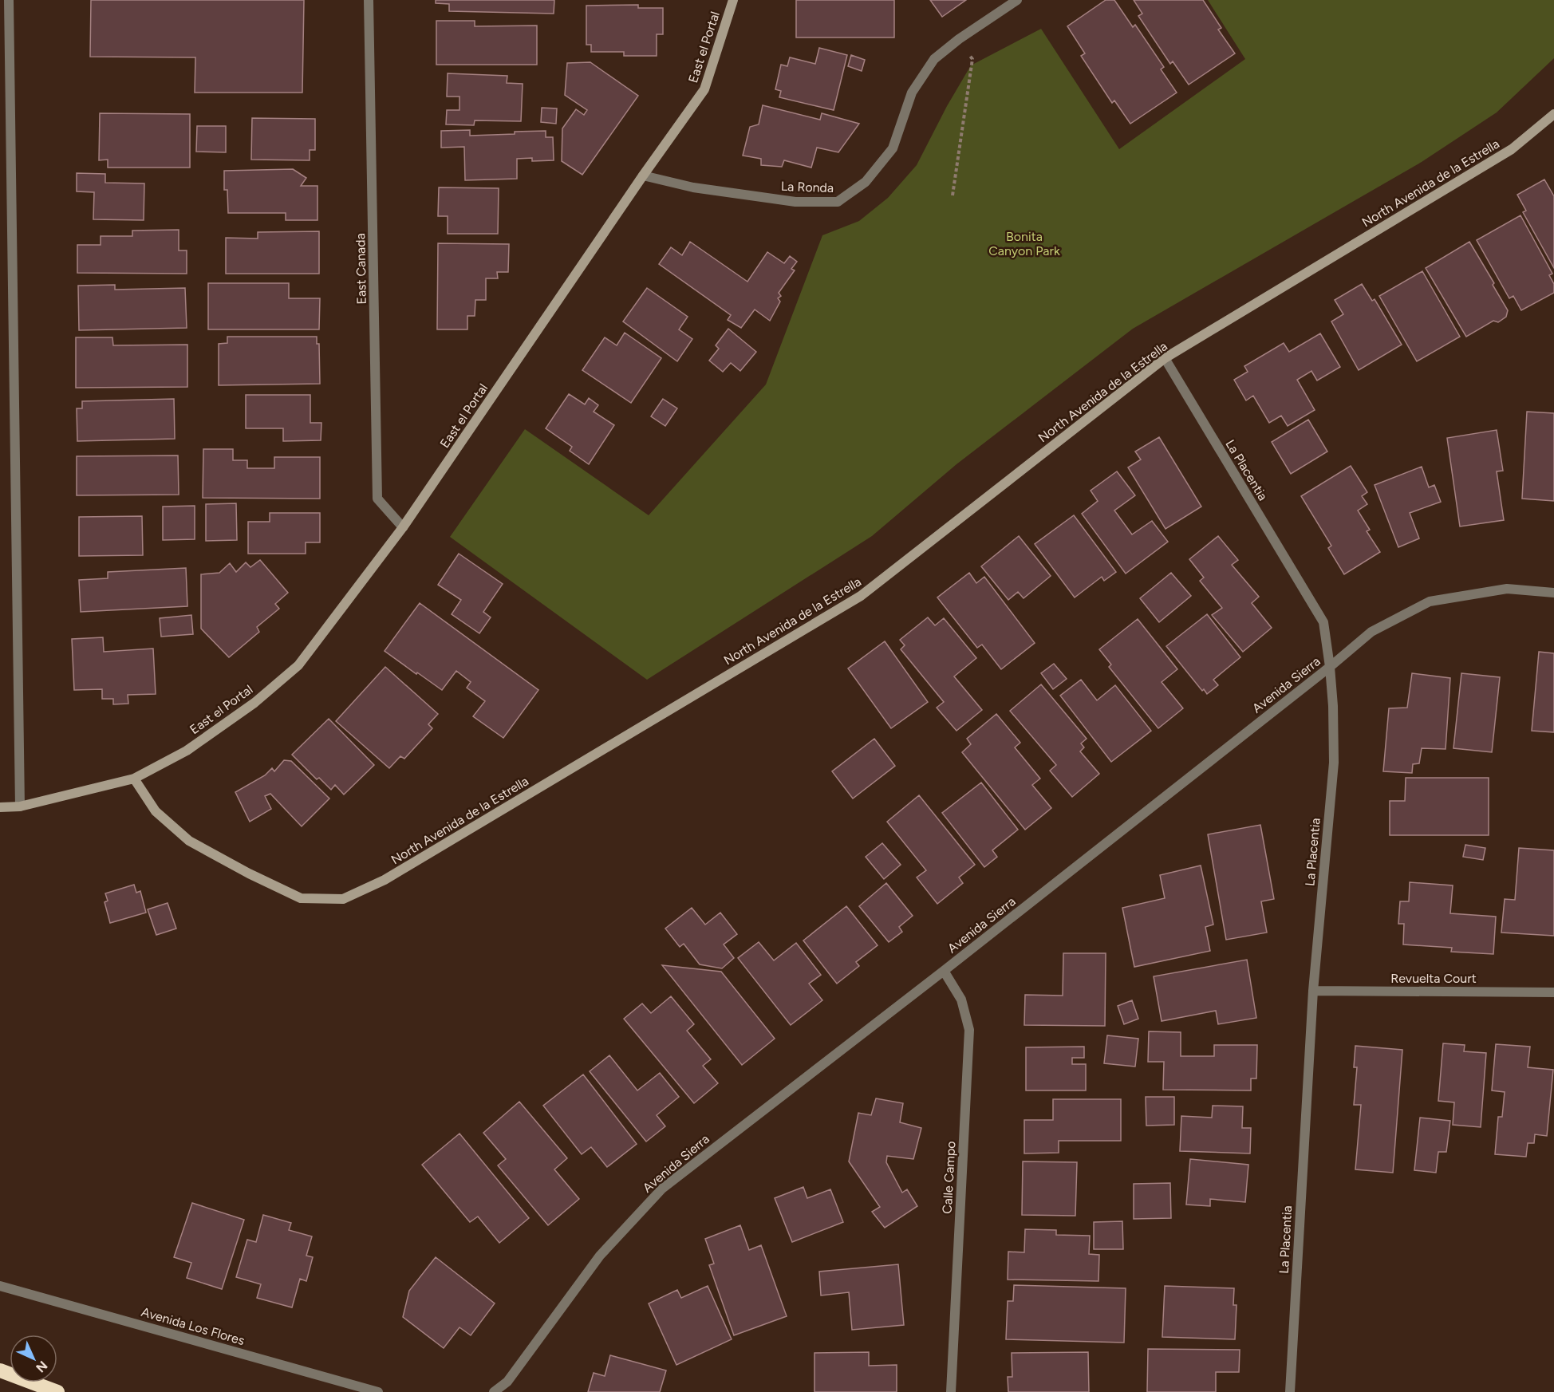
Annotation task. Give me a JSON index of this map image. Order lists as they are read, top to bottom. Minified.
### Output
{"streets":{"street":["East el Portal","North Avenida de la Estrella","La Ronda","East Canada","La Placentia","Avenida Sierra","Revuelta Court","Calle Campo","Avenida Los Flores"]},"crossings":[["East el Portal","North Avenida de la Estrella"],["East el Portal","La Ronda"],["East el Portal","East Canada"],["North Avenida de la Estrella","La Placentia"],["La Placentia","Avenida Sierra"],["La Placentia","Revuelta Court"],["Avenida Sierra","Calle Campo"]],"parks":["Bonita Canyon Park"],"north":"bottom right"}
